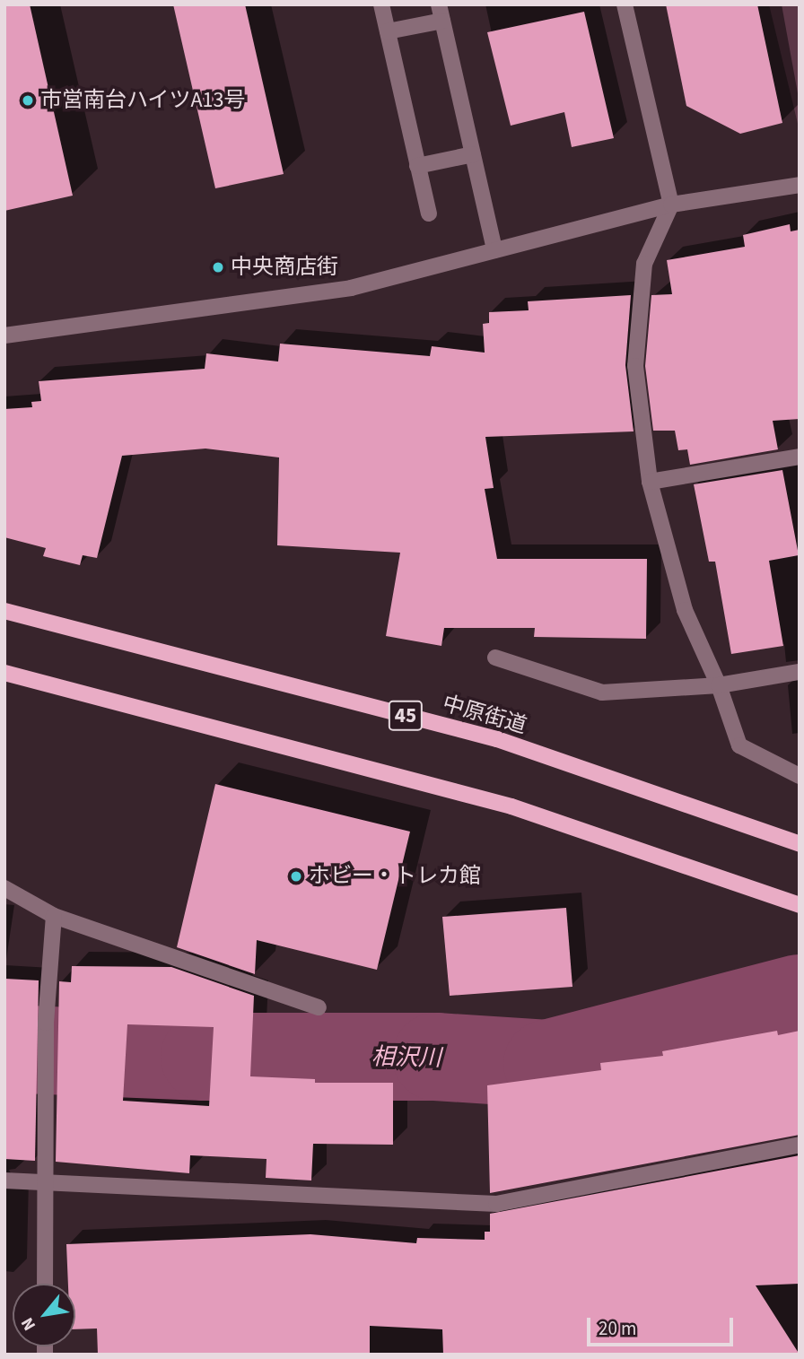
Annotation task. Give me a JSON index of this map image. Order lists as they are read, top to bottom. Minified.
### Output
{"streets":{"main road":["中原街道","45"]},"water":["相沢川"],"places":["市営南台ハイツA13号","中央商店街","ホビー・トレカ館"],"scale_bar":"20 m","north":"bottom left"}
